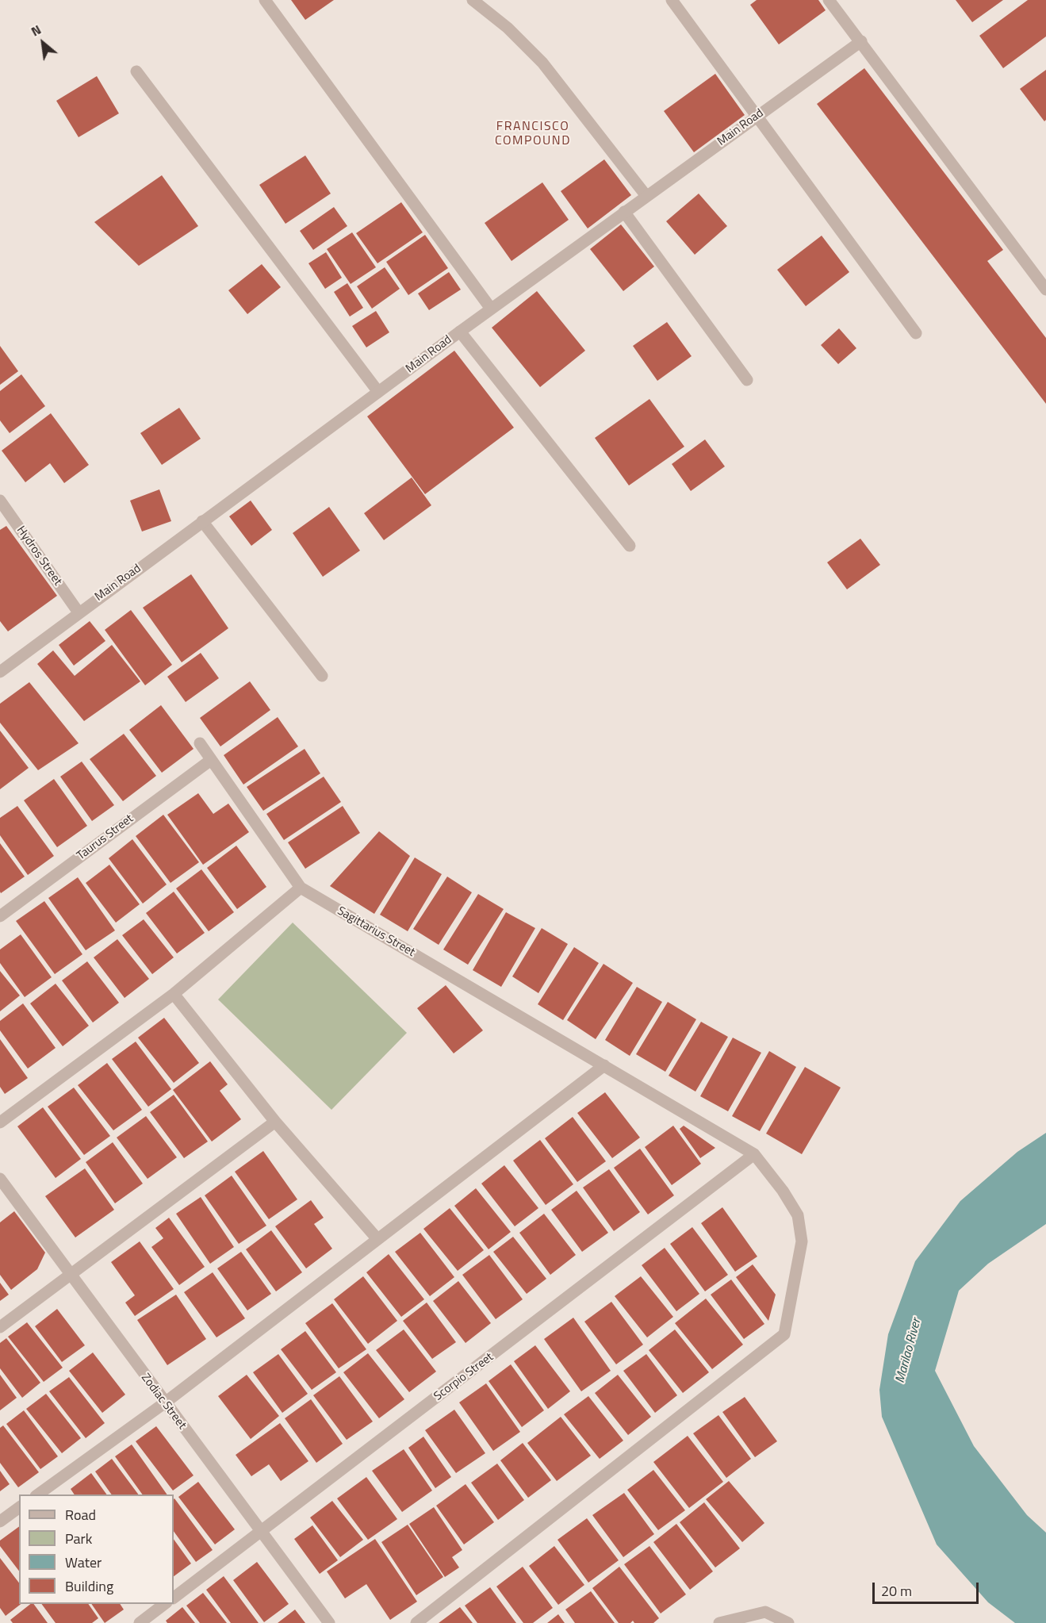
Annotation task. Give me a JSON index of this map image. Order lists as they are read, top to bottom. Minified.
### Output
{"streets":{"street":["Main Road","Hydros Street","Taurus Street","Sagittarius Street","Scorpio Street","Zodiac Street"]},"crossings":[["Main Road","Hydros Street"],["Taurus Street","Sagittarius Street"],["Sagittarius Street","Scorpio Street"],["Scorpio Street","Zodiac Street"]],"districts":["FRANCISCO COMPOUND"],"water":["Marilao River"],"legend":["Road","Park","Water","Building"],"scale_bar":"20 m","north":"top left"}
